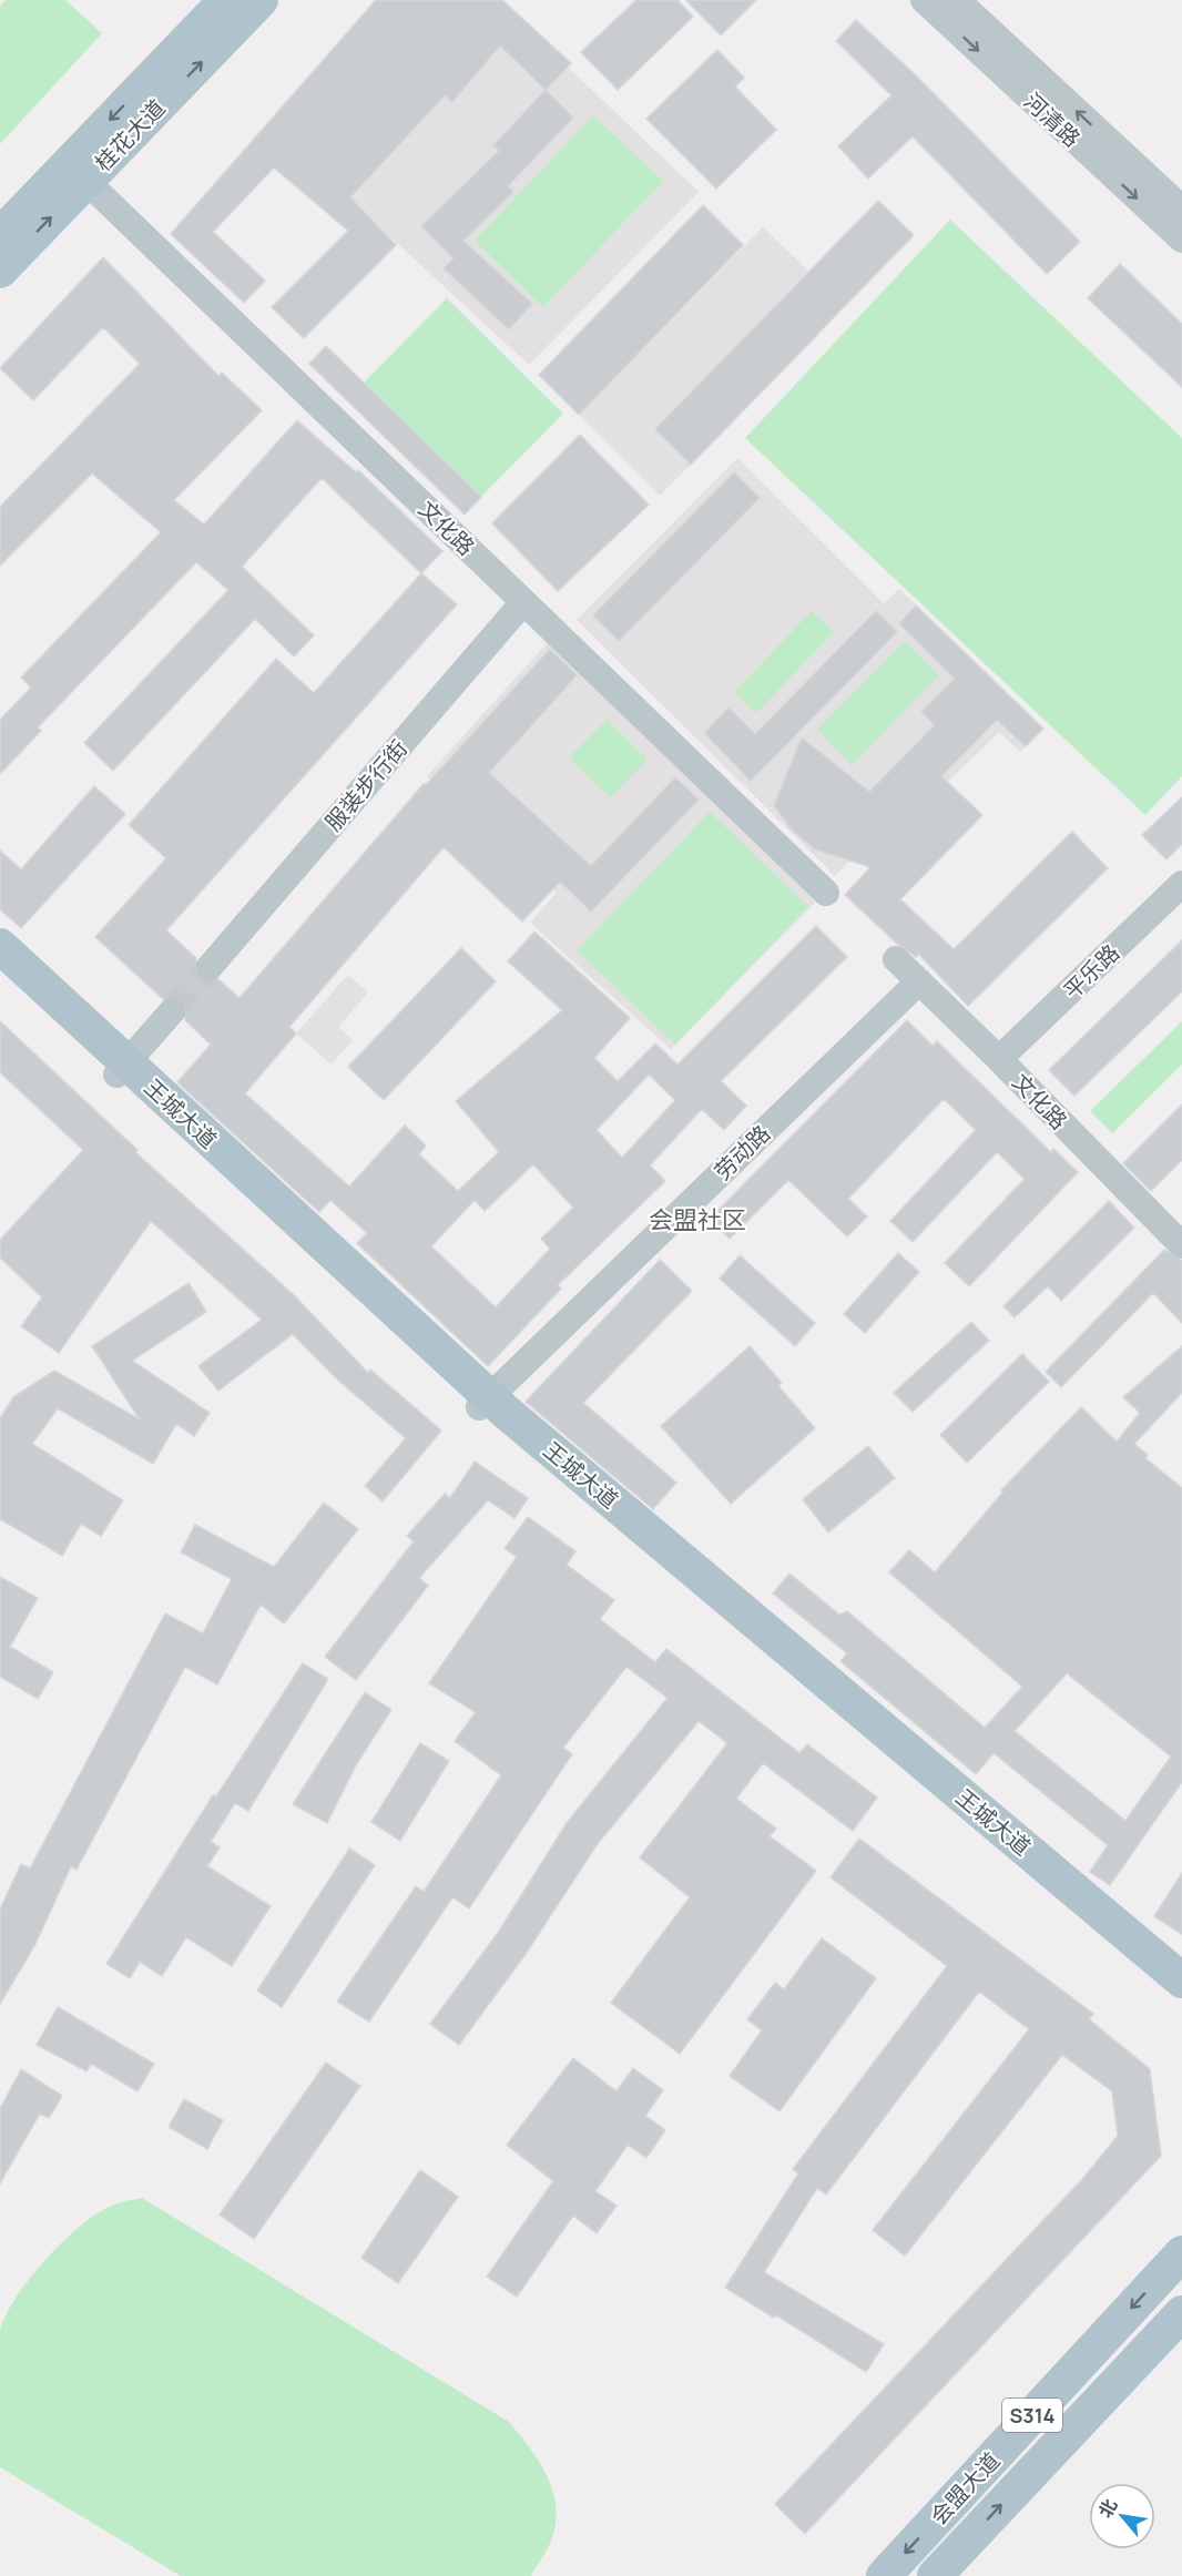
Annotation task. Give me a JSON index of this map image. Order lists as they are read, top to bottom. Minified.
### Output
{"streets":{"main road":["桂花大道","王城大道","S314","会盟大道"],"street":["河清路","文化路","服装步行街","平乐路","劳动路"]},"crossings":[["桂花大道","文化路"],["文化路","服装步行街"],["文化路","平乐路"],["文化路","劳动路"],["王城大道","劳动路"]],"districts":["会盟社区"],"north":"top left"}
